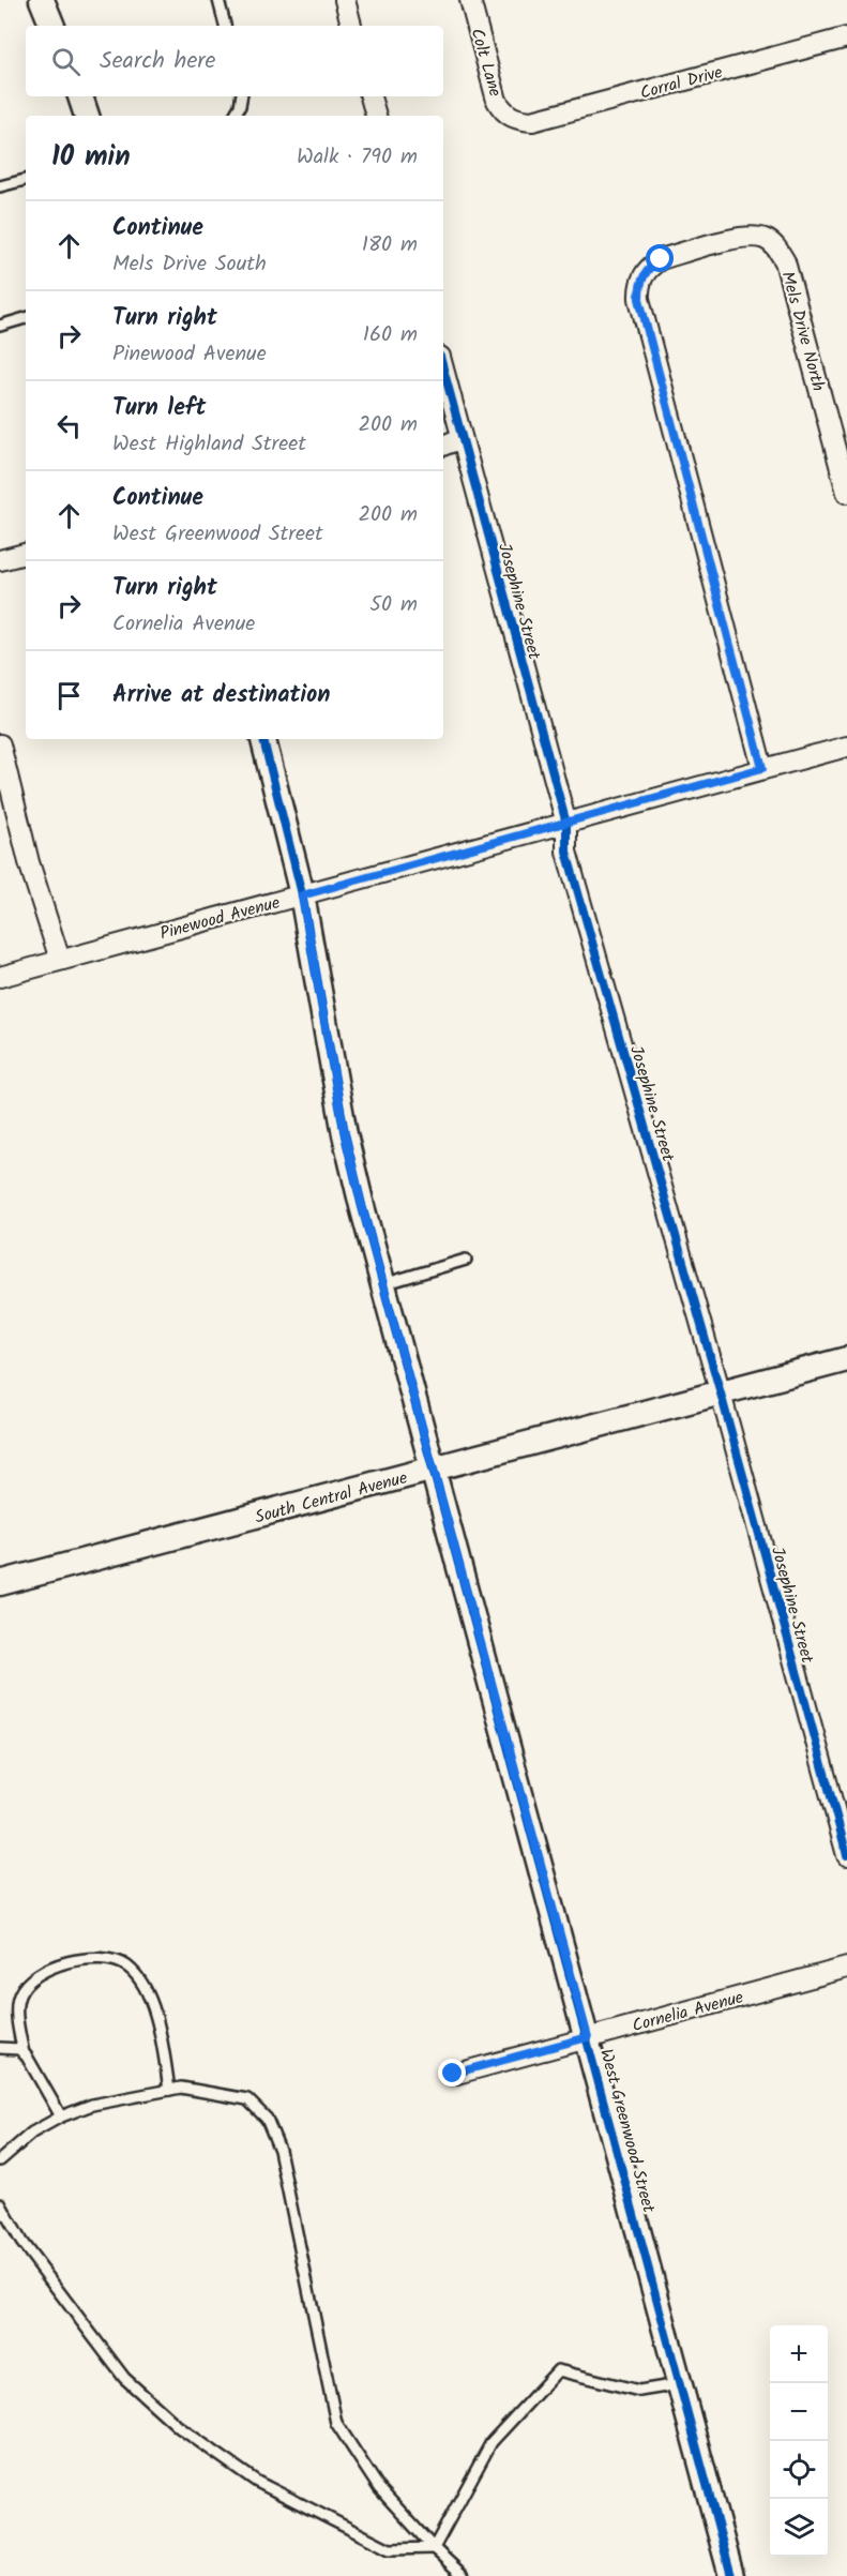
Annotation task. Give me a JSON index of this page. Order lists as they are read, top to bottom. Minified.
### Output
{"streets":{"street":["Colt Lane","Corral Drive","Mels Drive North","Josephine Street","Pinewood Avenue","South Central Avenue","Cornelia Avenue","West Greenwood Street"]},"crossings":[["Colt Lane","Corral Drive"],["Mels Drive North","Pinewood Avenue"],["Josephine Street","Pinewood Avenue"],["Josephine Street","South Central Avenue"],["Pinewood Avenue","West Greenwood Street"],["South Central Avenue","West Greenwood Street"],["Cornelia Avenue","West Greenwood Street"]],"page":{"search":"Search here","heading":["10 min","Walk · 790 m"],"list":[["Continue","Mels Drive South","180 m"],["Turn right","Pinewood Avenue","160 m"],["Turn left","West Highland Street","200 m"],["Continue","West Greenwood Street","200 m"],["Turn right","Cornelia Avenue","50 m"],"Arrive at destination"],"map_buttons":["+","−"]}}
